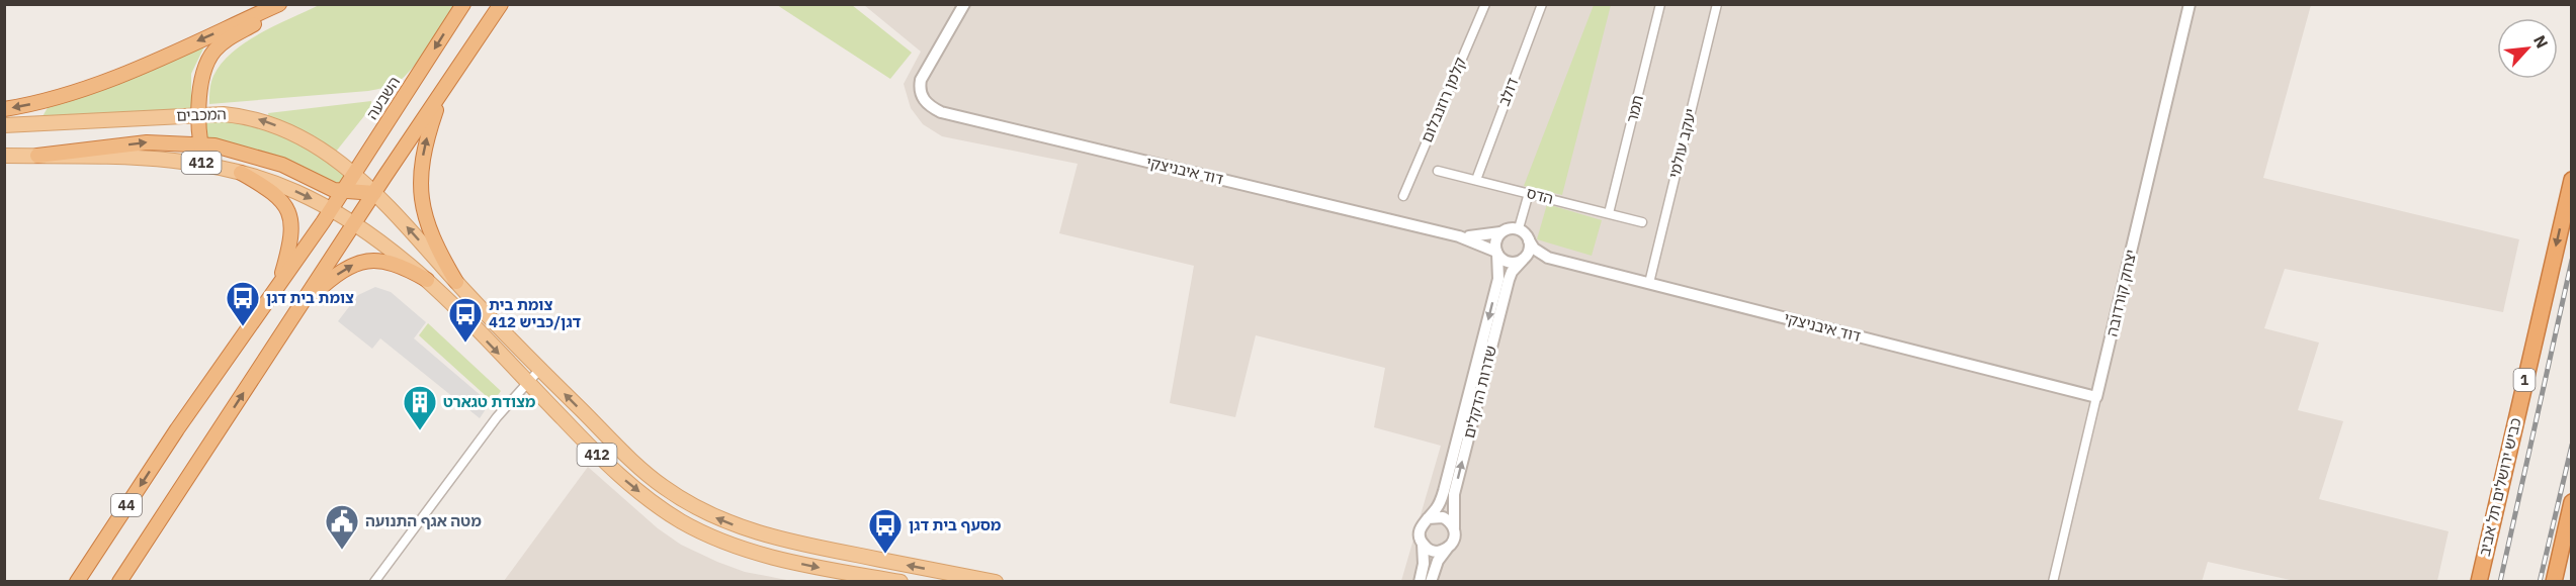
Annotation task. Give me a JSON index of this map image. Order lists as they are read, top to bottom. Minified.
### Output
{"streets":{"highway":["השבעה","1","כביש ירושלים תל אביב","44"],"main road":["המכבים","412"],"street":["דולב","קלמן רוזנבלום","תמר","יעקב עולמי","דוד איבניצקי","הדס","יצחק קורדובה","שדרות הדקלים"]},"crossings":[["דולב","הדס"],["השבעה","המכבים"],["השבעה","412"],["השבעה","44"],["תמר","הדס"],["המכבים","412"],["המכבים","44"],["יעקב עולמי","דוד איבניצקי"],["412","44"],["דוד איבניצקי","יצחק קורדובה"],["דוד איבניצקי","שדרות הדקלים"]],"one_way":["כביש ירושלים תל אביב"],"places":{"bus stop":["צומת בית דגן","צומת בית דגן/כביש 412","מסעף בית דגן"],"building":["מצודת טגארט"],"public building":["מטה אגף התנועה"]},"north":"top right"}
